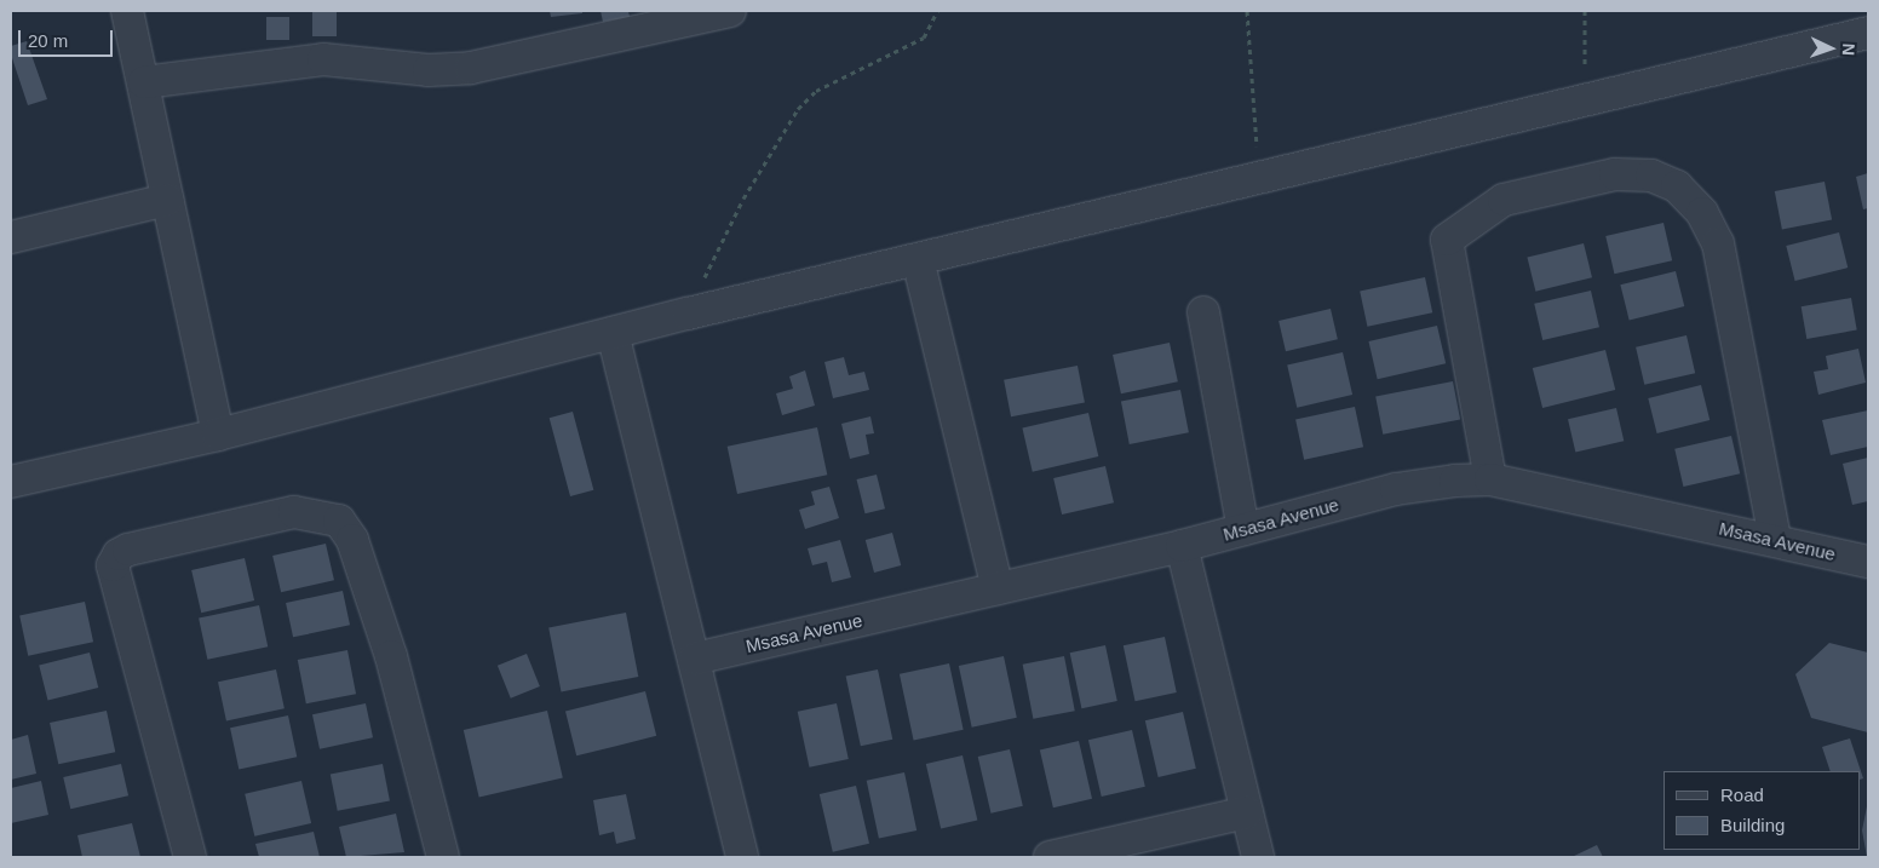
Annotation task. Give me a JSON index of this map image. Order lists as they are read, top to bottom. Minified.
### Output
{"streets":{"street":["Msasa Avenue"]},"legend":["Road","Building"],"scale_bar":"20 m","north":"right"}
